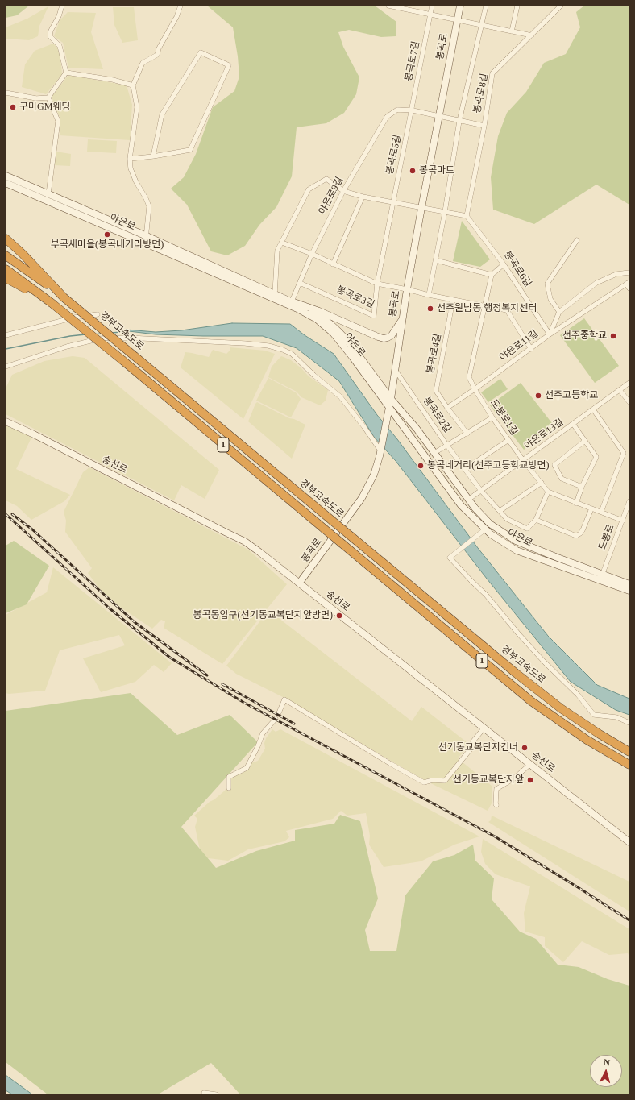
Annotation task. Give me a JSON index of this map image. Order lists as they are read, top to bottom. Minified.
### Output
{"streets":{"highway":["경부고속도로","1"],"main road":["봉곡로","야은로","송선로"],"street":["봉곡로7길","봉곡로8길","봉곡로5길","야은로9길","봉곡로6길","봉곡로3길","야은로11길","봉곡로4길","봉곡로2길","도봉로1길","야은로13길","도봉로"]},"crossings":[["봉곡로","봉곡로8길"],["봉곡로","야은로"],["봉곡로","봉곡로2길"],["봉곡로","송선로"],["봉곡로7길","봉곡로5길"],["봉곡로7길","야은로9길"],["봉곡로5길","야은로9길"],["봉곡로5길","봉곡로3길"],["야은로9길","야은로"],["야은로9길","봉곡로3길"],["야은로","야은로13길"],["야은로","도봉로"],["봉곡로6길","야은로11길"],["야은로11길","봉곡로4길"],["야은로11길","도봉로1길"],["봉곡로2길","야은로13길"],["도봉로1길","야은로13길"]],"places":["구미GM웨딩","봉곡마트","부곡새마을(봉곡네거리방면)","선주원남동 행정복지센터","선주중학교","선주고등학교","봉곡네거리(선주고등학교방면)","봉곡동입구(선기동교복단지앞방면)","선기동교복단지건너","선기동교복단지앞"],"north":"top"}
